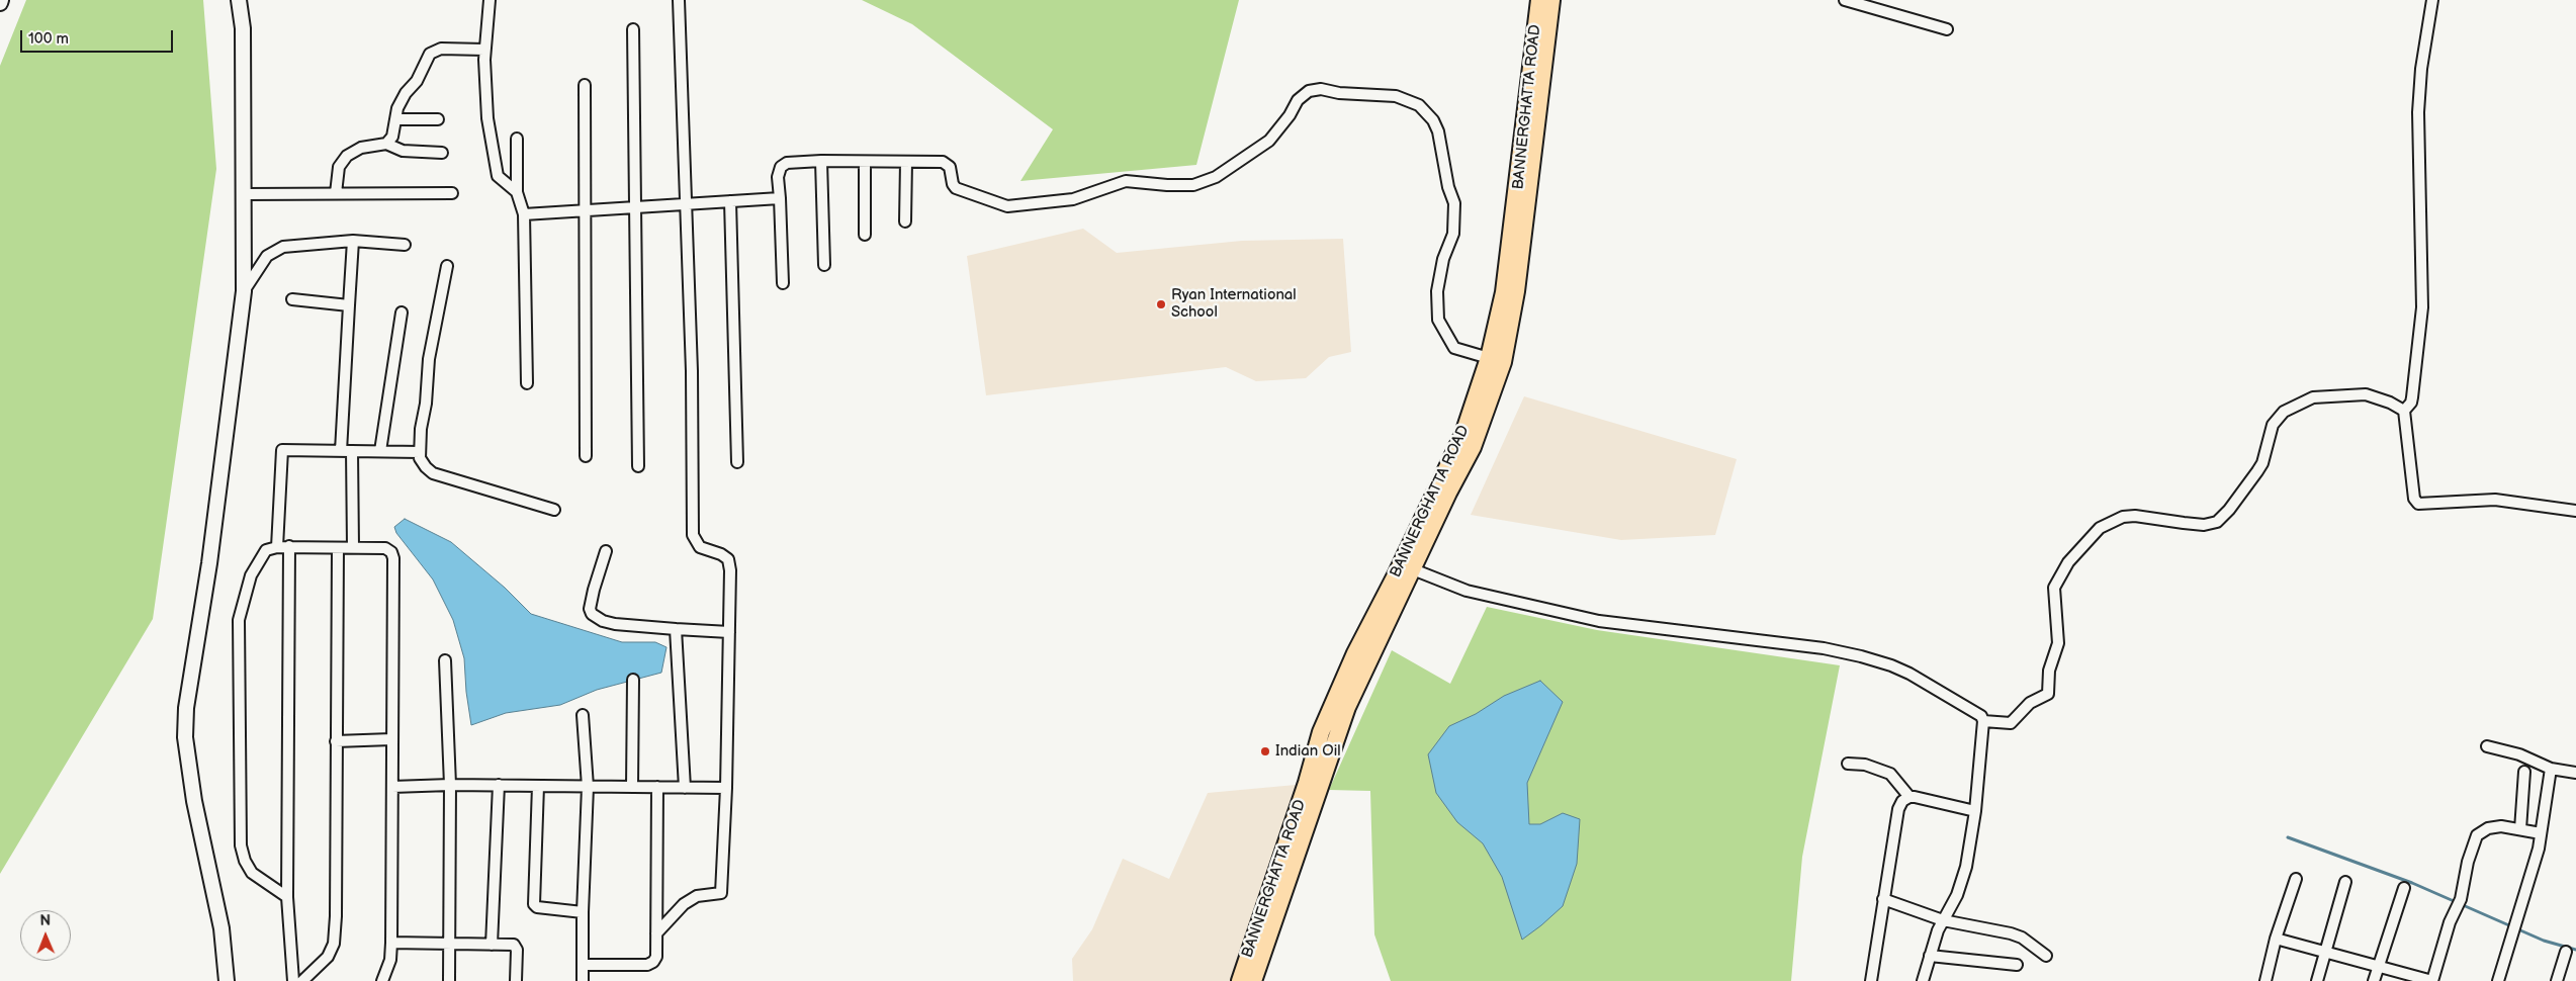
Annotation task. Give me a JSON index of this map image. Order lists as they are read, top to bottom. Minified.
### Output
{"streets":{"main road":["BANNERGHATTA ROAD"]},"places":["Ryan International School","Indian Oil"],"scale_bar":"100 m","north":"top"}
